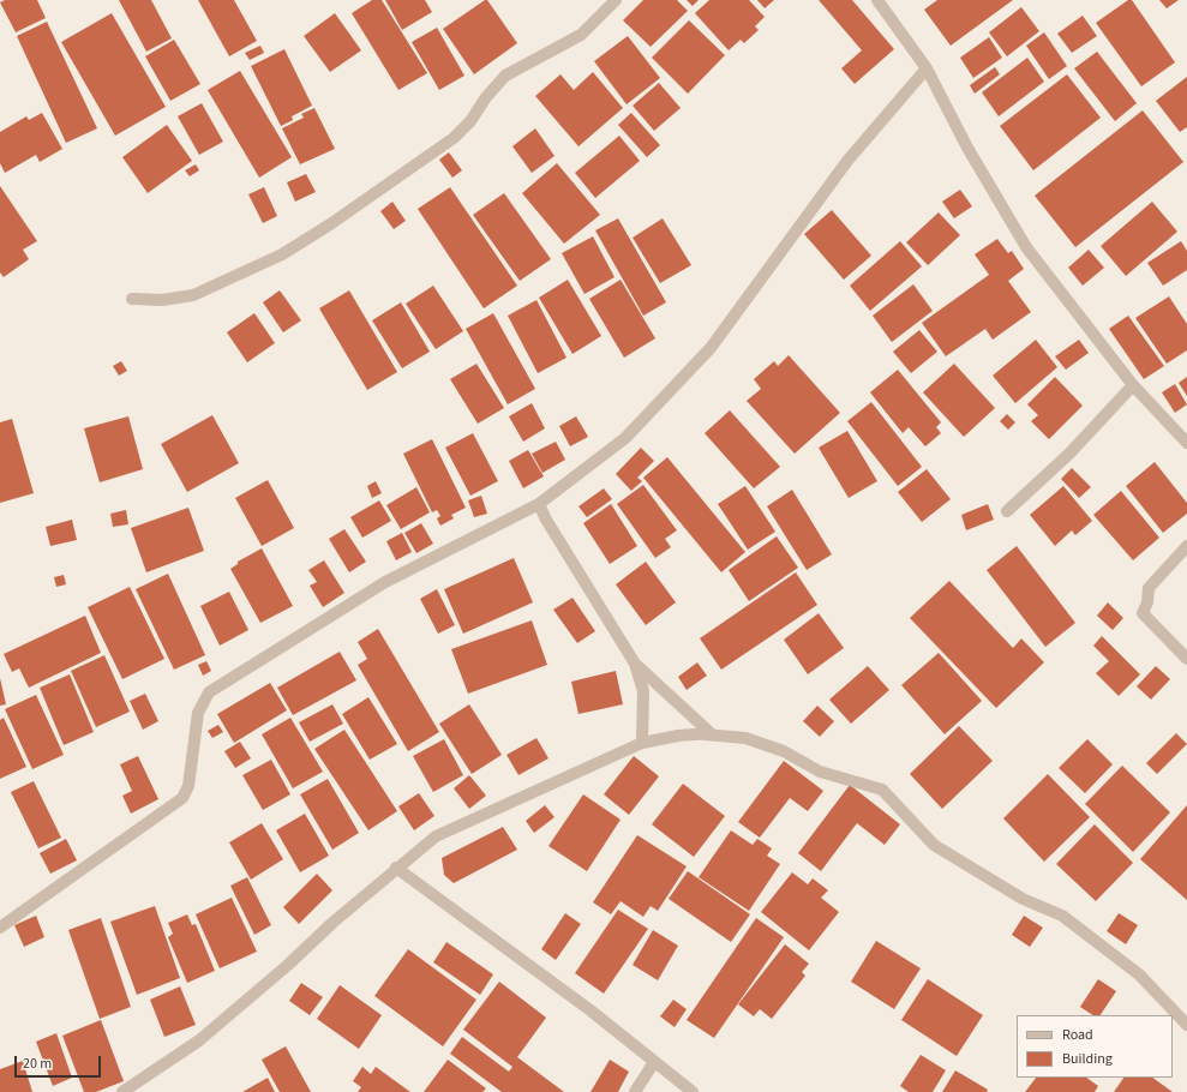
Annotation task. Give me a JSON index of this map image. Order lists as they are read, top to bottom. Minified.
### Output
{"legend":["Road","Building"],"scale_bar":"20 m"}
